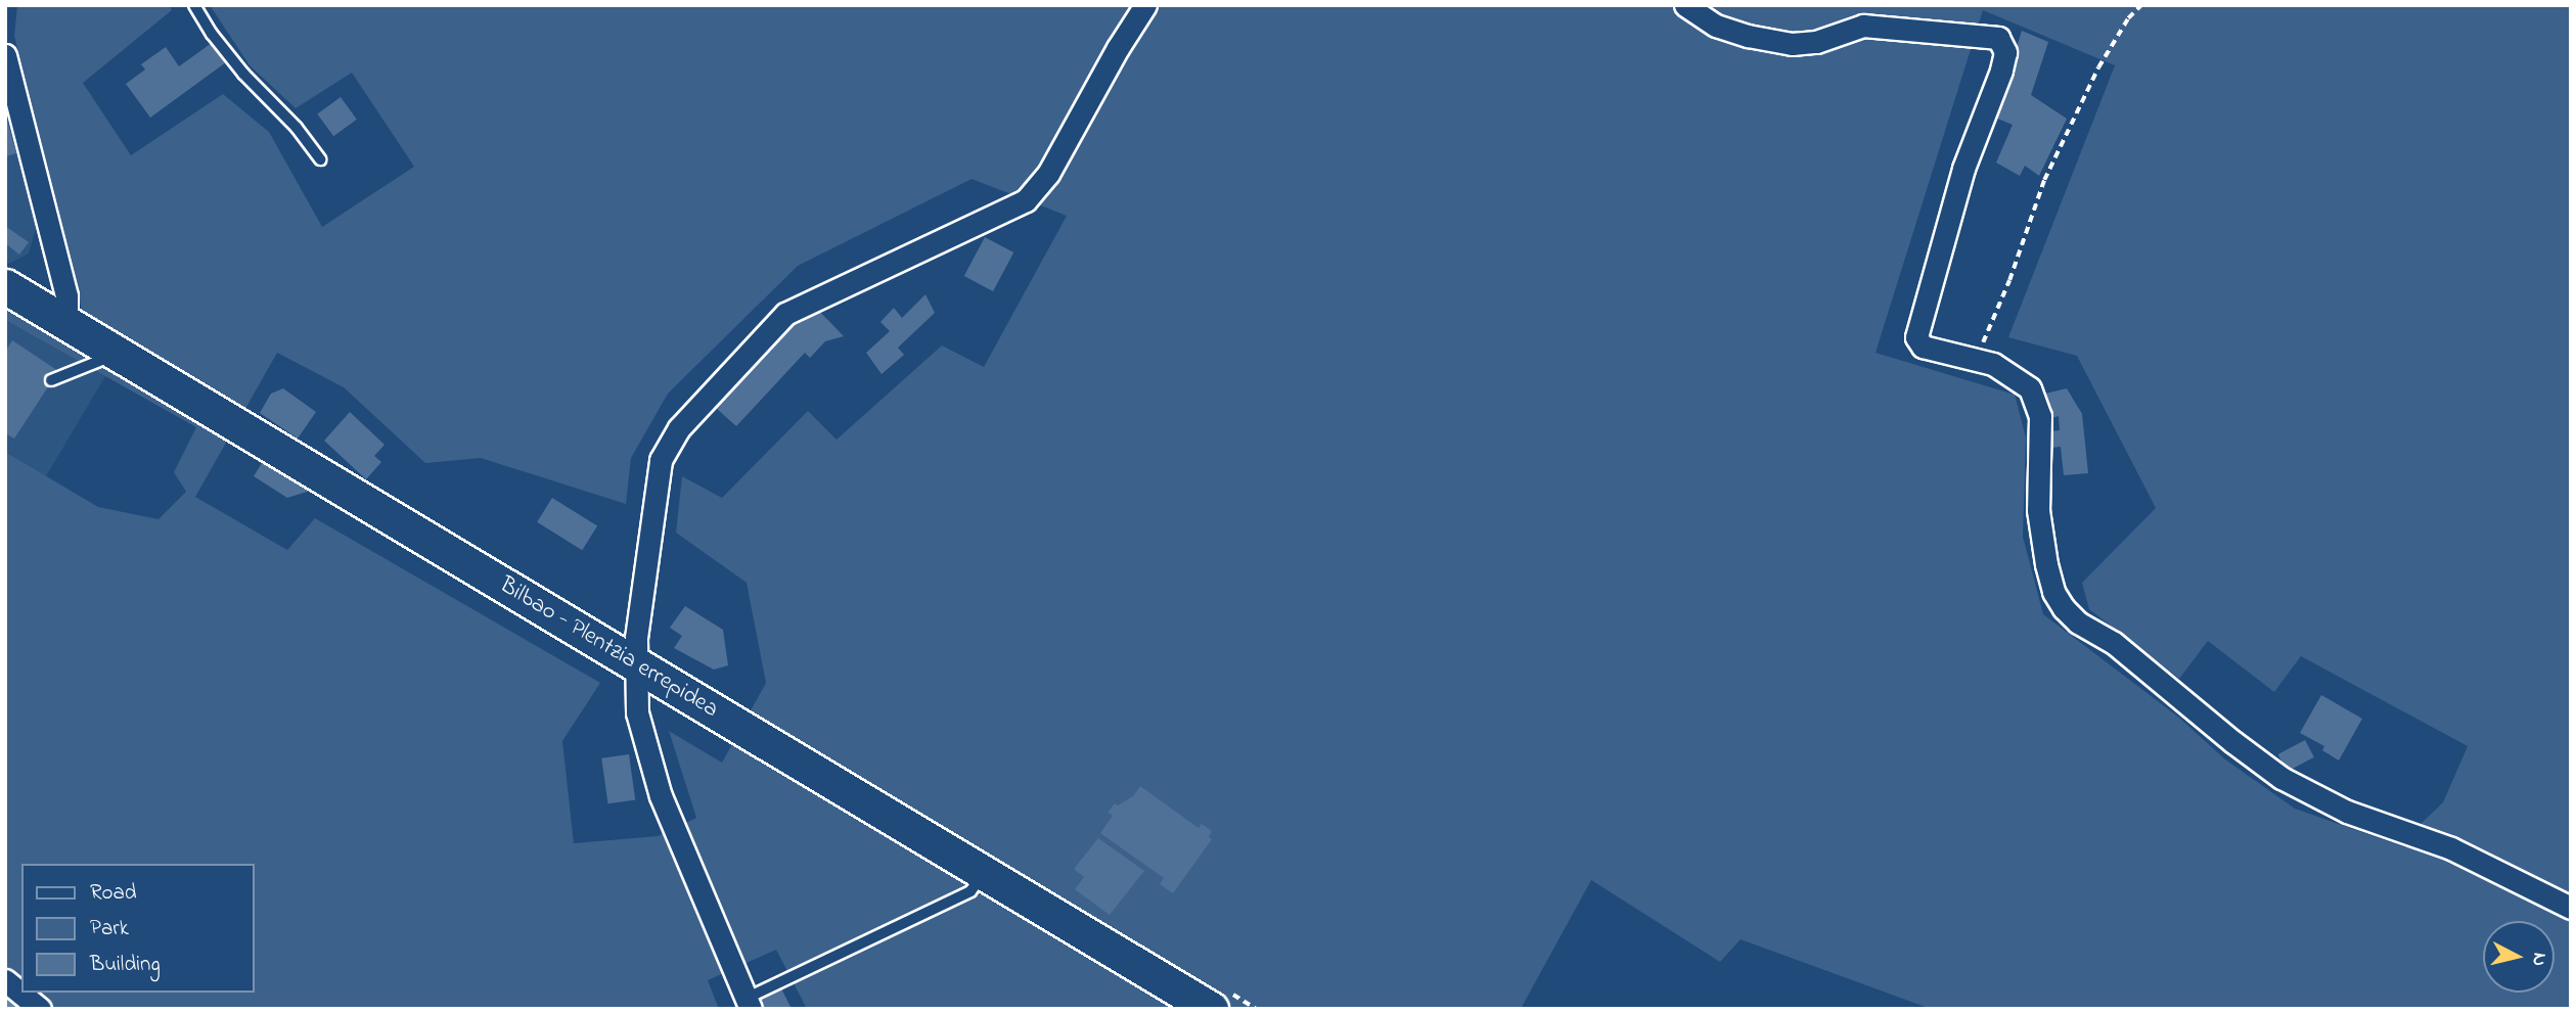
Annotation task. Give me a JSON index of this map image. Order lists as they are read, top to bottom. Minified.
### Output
{"streets":{"main road":["Bilbao - Plentzia errepidea"]},"legend":["Road","Park","Building"],"north":"right"}
